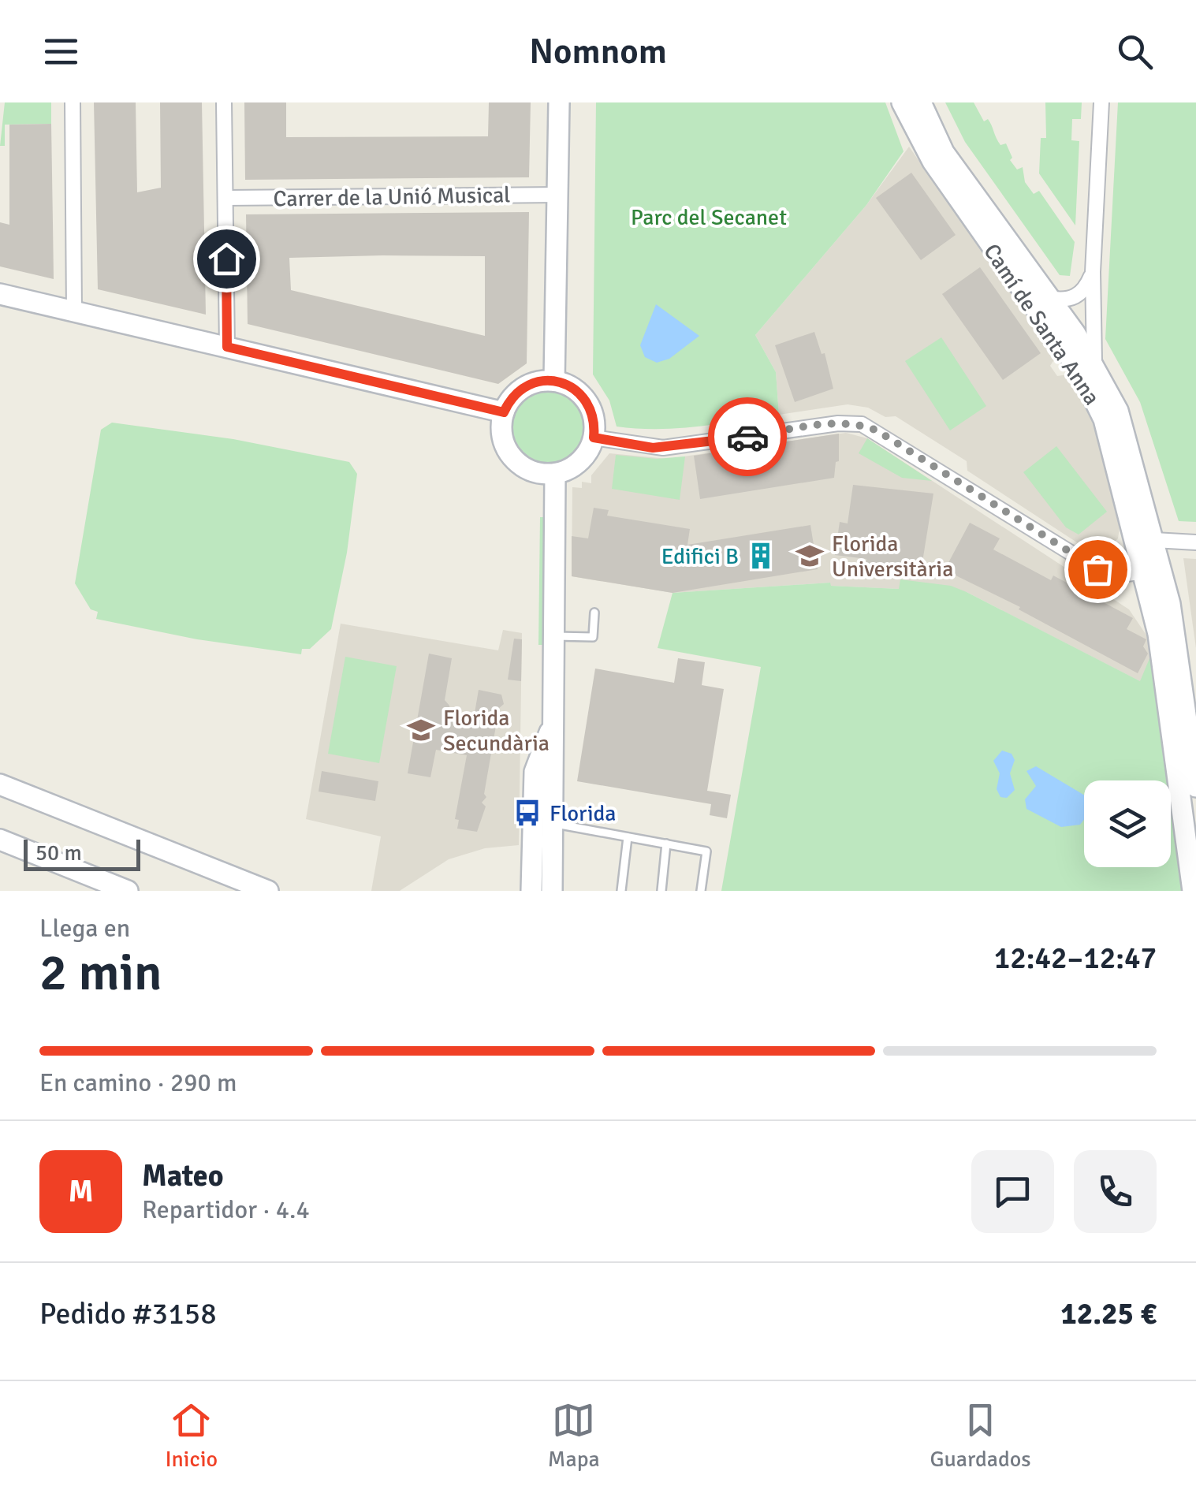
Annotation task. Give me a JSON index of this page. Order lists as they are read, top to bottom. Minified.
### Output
{"streets":{"street":["Carrer de la Unió Musical","Camí de Santa Anna"]},"parks":["Parc del Secanet"],"places":{"building":["Edifici B"],"school or university":["Florida Universitària","Florida Secundària"],"bus stop":["Florida"]},"scale_bar":"50 m","page":{"header":"Nomnom","scale":"50 m","heading":["2 min","Llega en","12:42–12:47"],"panel":["Mateo","Repartidor · 4.4","Pedido #3158","12.25 €"],"bar":"En camino · 290 m","round":"M","tabs":["Inicio","Mapa","Guardados"]}}
